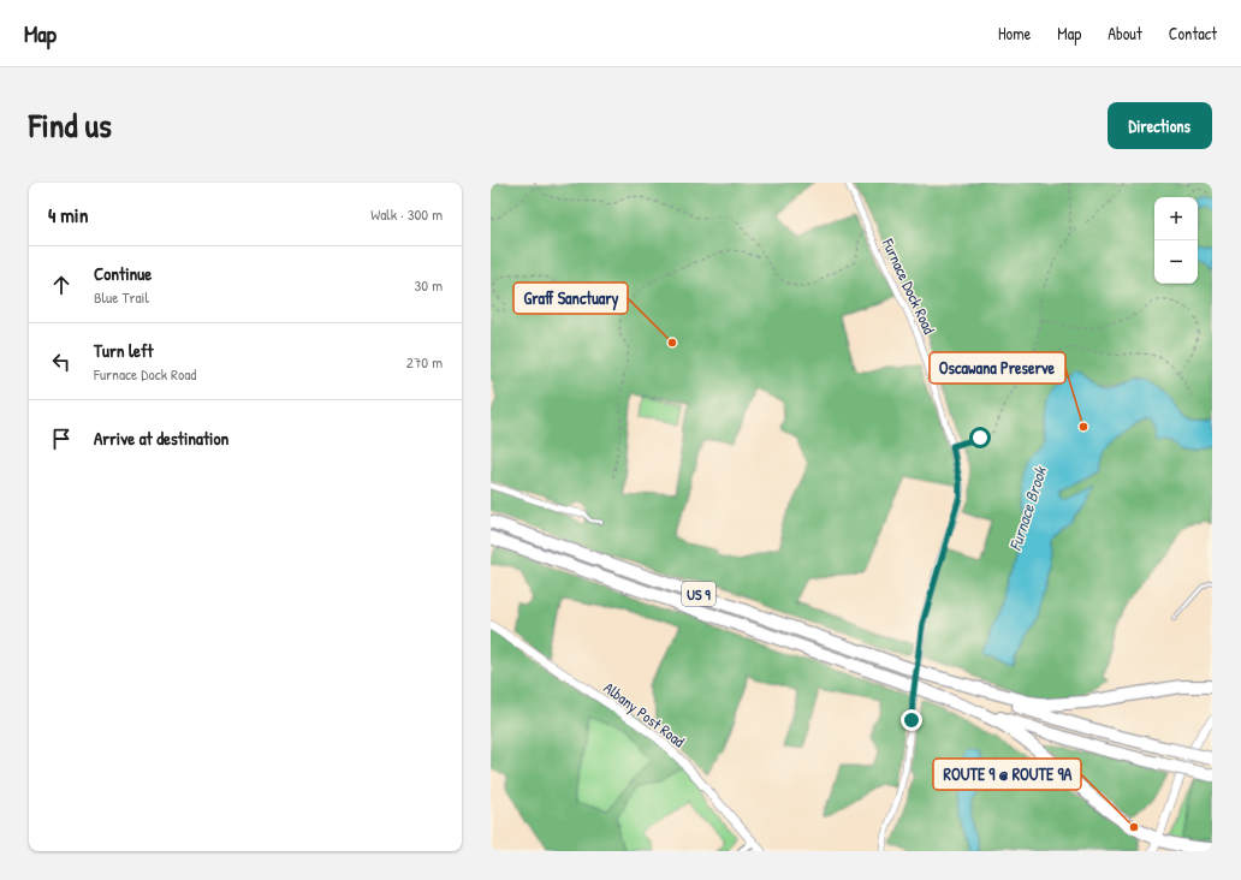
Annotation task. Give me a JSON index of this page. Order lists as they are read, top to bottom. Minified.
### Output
{"streets":{"highway":["US 9"],"main road":["Albany Post Road"],"street":["Furnace Dock Road"]},"water":["Furnace Brook"],"places":["Graff Sanctuary","Oscawana Preserve","ROUTE 9 @ ROUTE 9A"],"page":{"header":"Map","nav":["Home","Map","About","Contact"],"title":"Find us","buttons":"Directions","heading":["4 min","Walk · 300 m"],"map_buttons":["+","−"],"list":[["Continue","Blue Trail","30 m"],["Turn left","Furnace Dock Road","270 m"],"Arrive at destination"]}}
